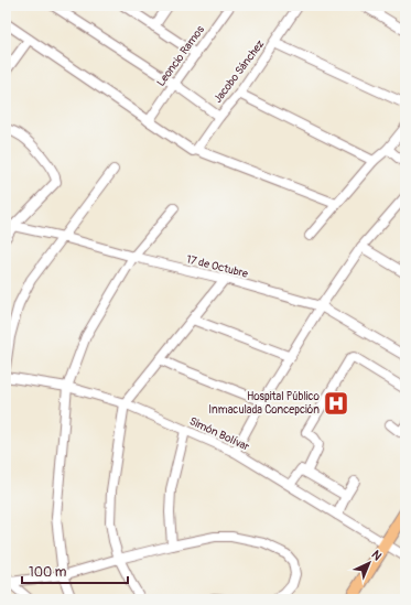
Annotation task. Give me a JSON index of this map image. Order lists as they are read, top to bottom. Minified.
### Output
{"streets":{"street":["Leoncio Ramos","Jacobo Sánchez","17 de Octubre","Simón Bolívar"]},"places":{"hospital":["Hospital Público Inmaculada Concepción"]},"scale_bar":"100 m","north":"top right"}
